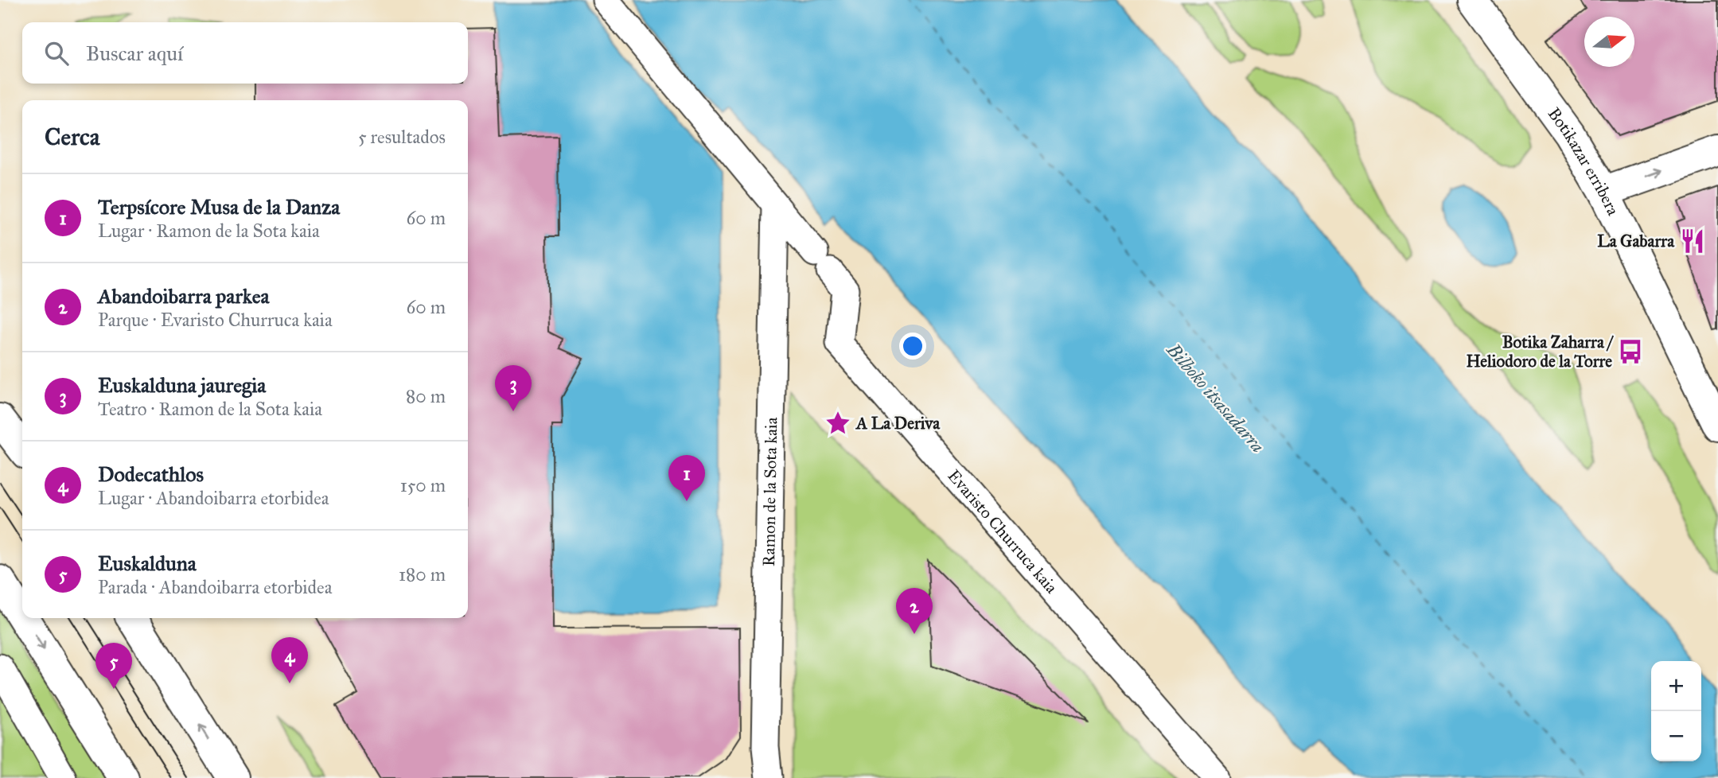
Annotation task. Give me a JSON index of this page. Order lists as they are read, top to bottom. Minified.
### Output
{"streets":{"street":["Botikazar erribera","Ramon de la Sota kaia","Evaristo Churruca kaia"]},"crossings":[["Ramon de la Sota kaia","Evaristo Churruca kaia"]],"water":["Bilboko itsasadarra"],"places":{"restaurant":["La Gabarra"],"bus stop":["Botika Zaharra / Heliodoro de la Torre"],"place":["A La Deriva"]},"north":"right","page":{"search":"Buscar aquí","heading":["Cerca","5 resultados"],"list":[{"mark":"1","name":"Terpsícore Musa de la Danza","note":"Lugar · Ramon de la Sota kaia","value":"60 m"},{"mark":"2","name":"Abandoibarra parkea","note":"Parque · Evaristo Churruca kaia","value":"60 m"},{"mark":"3","name":"Euskalduna jauregia","note":"Teatro · Ramon de la Sota kaia","value":"80 m"},{"mark":"4","name":"Dodecathlos","note":"Lugar · Abandoibarra etorbidea","value":"150 m"},{"mark":"5","name":"Euskalduna","note":"Parada · Abandoibarra etorbidea","value":"180 m"}],"pins":["3","1","2","4","5"],"map_buttons":["+","−"]}}
